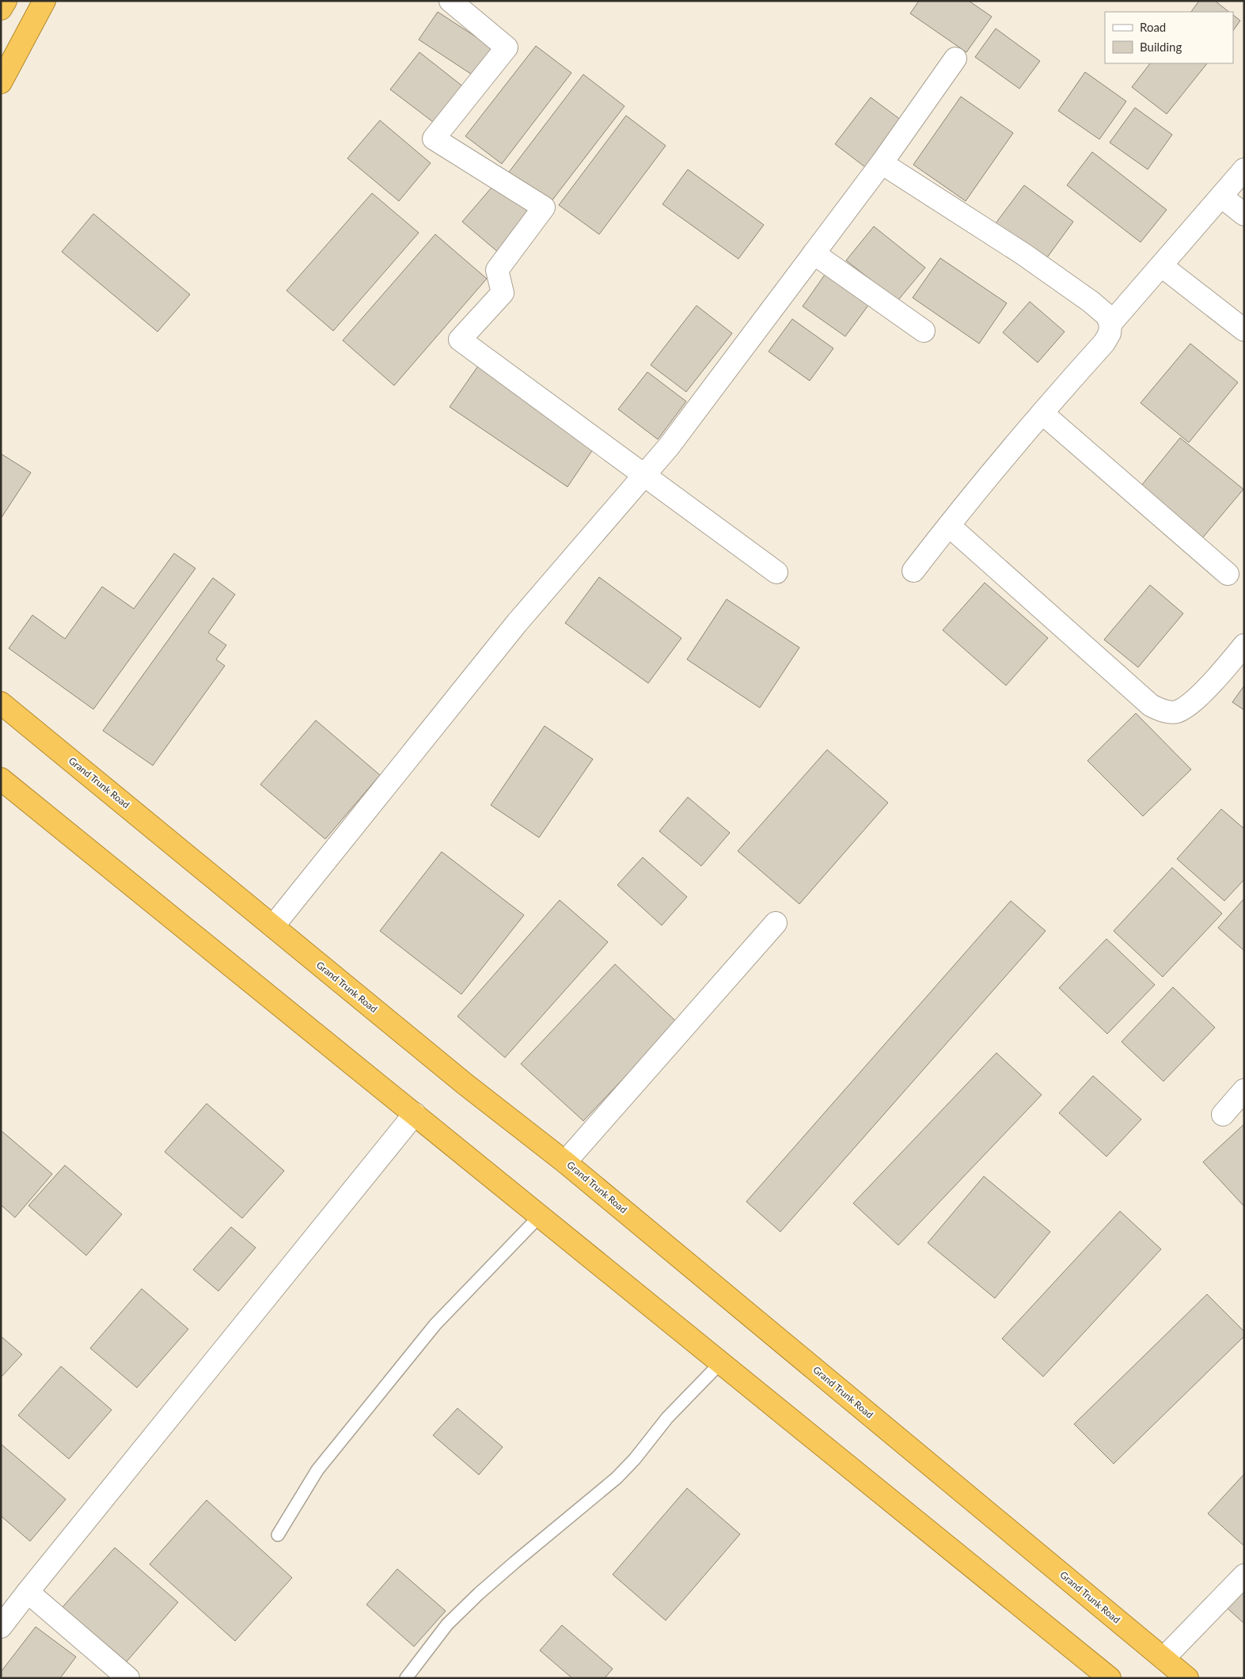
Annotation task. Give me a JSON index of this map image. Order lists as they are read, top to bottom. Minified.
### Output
{"streets":{"highway":["Grand Trunk Road"]},"legend":["Road","Building"]}
